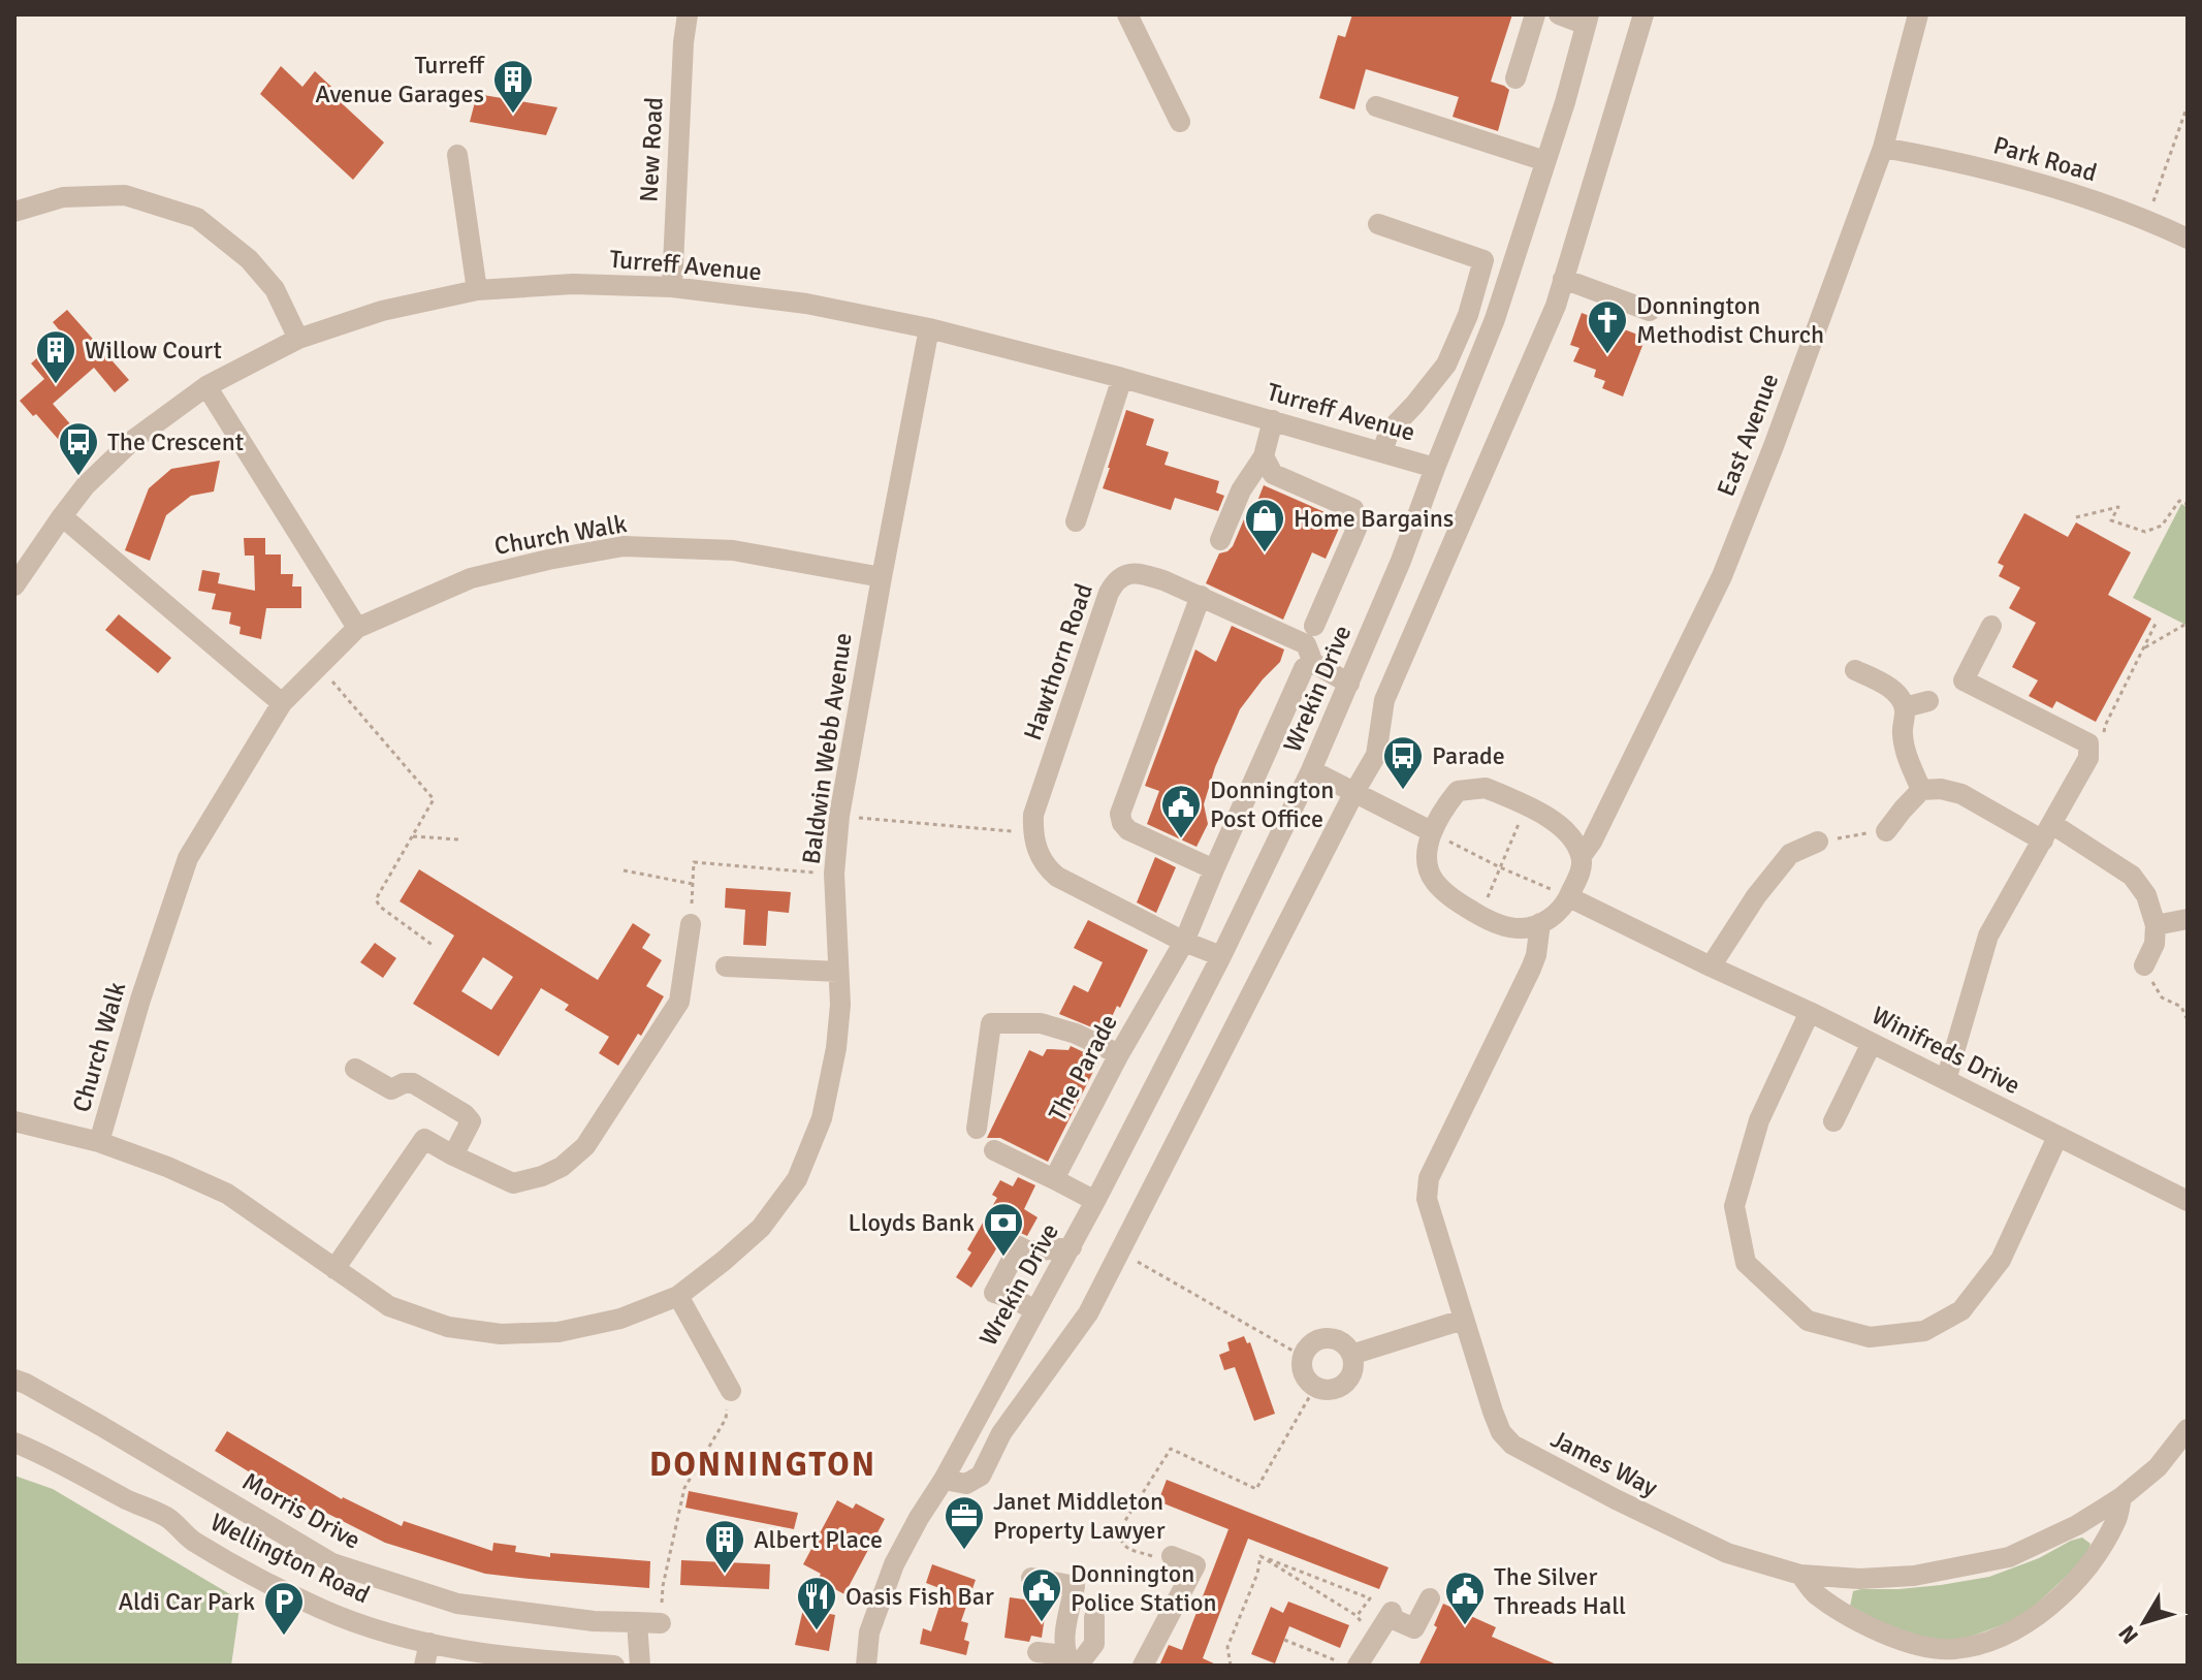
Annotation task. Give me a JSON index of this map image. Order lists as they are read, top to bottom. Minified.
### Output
{"streets":{"street":["New Road","Park Road","Turreff Avenue","East Avenue","Church Walk","Hawthorn Road","Wrekin Drive","Baldwin Webb Avenue","Winifreds Drive","The Parade","James Way","Morris Drive","Wellington Road"]},"crossings":[["New Road","Turreff Avenue"],["Park Road","East Avenue"],["Turreff Avenue","Wrekin Drive"],["Turreff Avenue","Baldwin Webb Avenue"],["Church Walk","Baldwin Webb Avenue"],["Hawthorn Road","Wrekin Drive"],["Hawthorn Road","The Parade"]],"districts":["DONNINGTON"],"places":{"building":["Turreff Avenue Garages","Willow Court","Albert Place"],"church":["Donnington Methodist Church"],"bus stop":["The Crescent","Parade"],"shop":["Home Bargains"],"public building":["Donnington Post Office","Donnington Police Station","The Silver Threads Hall"],"bank":["Lloyds Bank"],"office":["Janet Middleton Property Lawyer"],"restaurant":["Oasis Fish Bar"],"parking":["Aldi Car Park"]},"north":"bottom left"}
